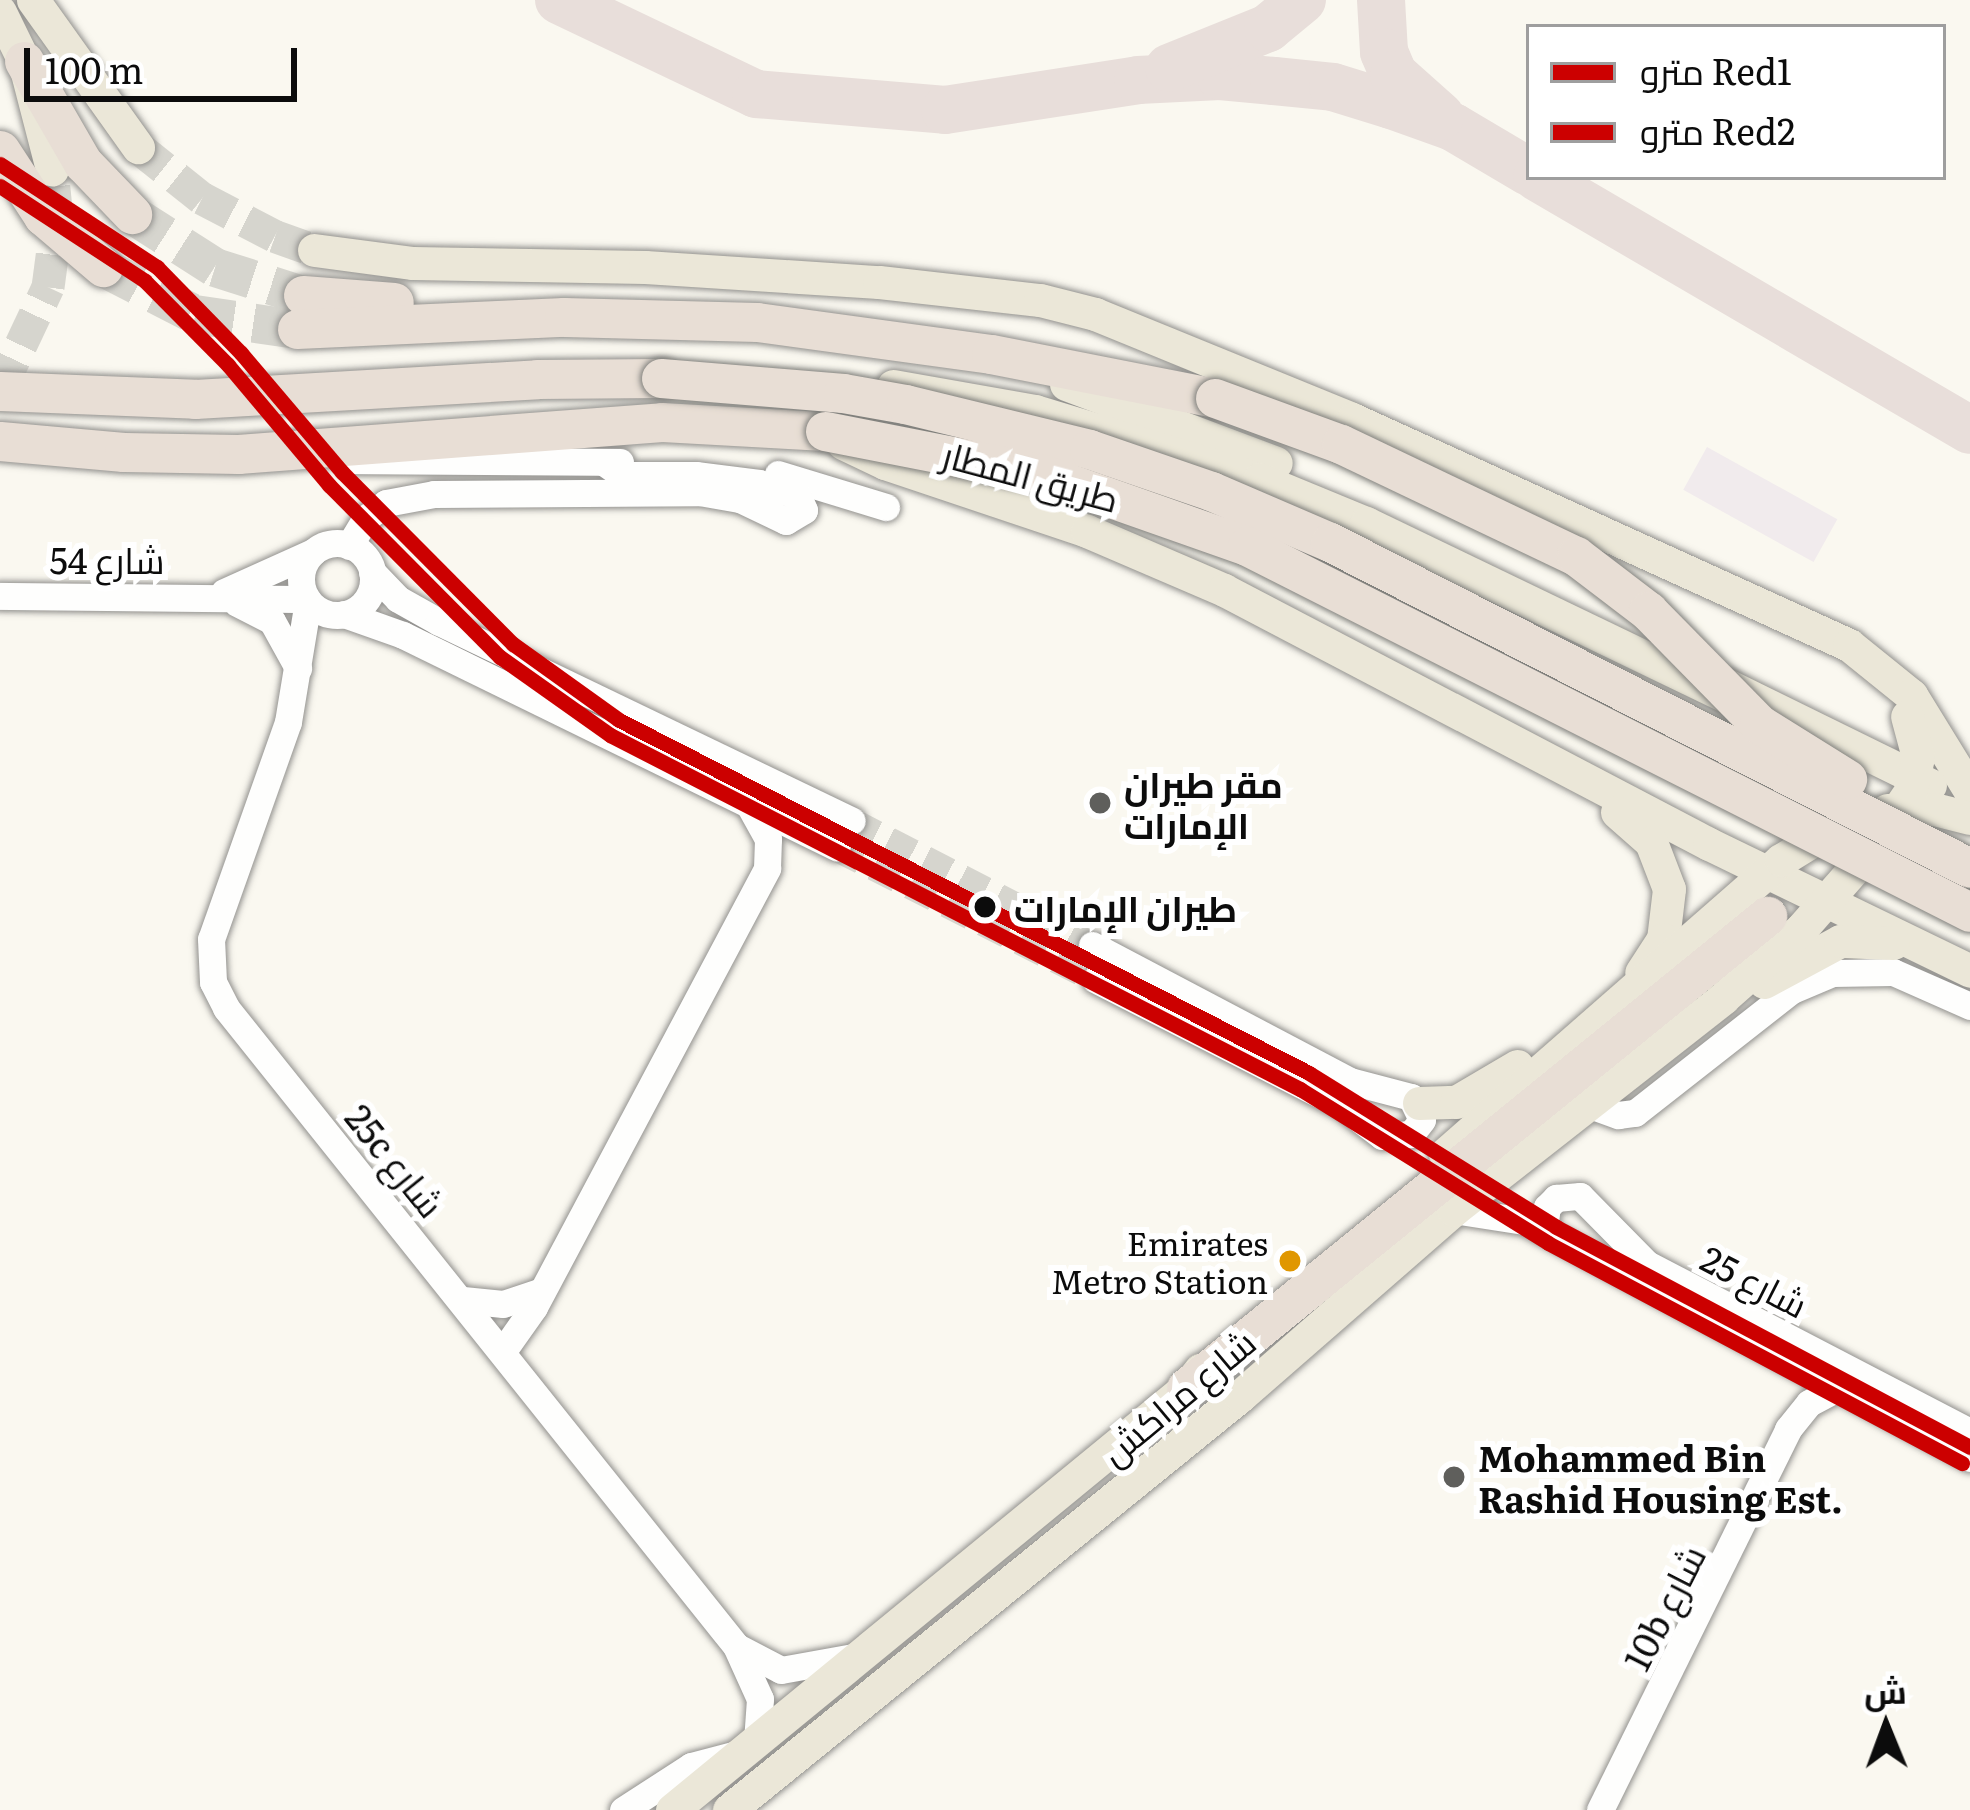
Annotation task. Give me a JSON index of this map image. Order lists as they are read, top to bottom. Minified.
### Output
{"streets":{"highway":["طريق المطار"],"main road":["شارع مراكش"],"street":["شارع 54","25c شارع","شارع 25","10b شارع"]},"crossings":[["شارع 54","25c شارع"],["25c شارع","شارع مراكش"],["شارع 25","شارع مراكش"],["شارع 25","10b شارع"]],"places":["مقر طيران الإمارات","طيران الإمارات","Emirates Metro Station","Mohammed Bin Rashid Housing Est."],"lines":["metro line Red1","metro line Red2"],"legend":["مترو Red1","مترو Red2"],"scale_bar":"100 m","north":"top"}
